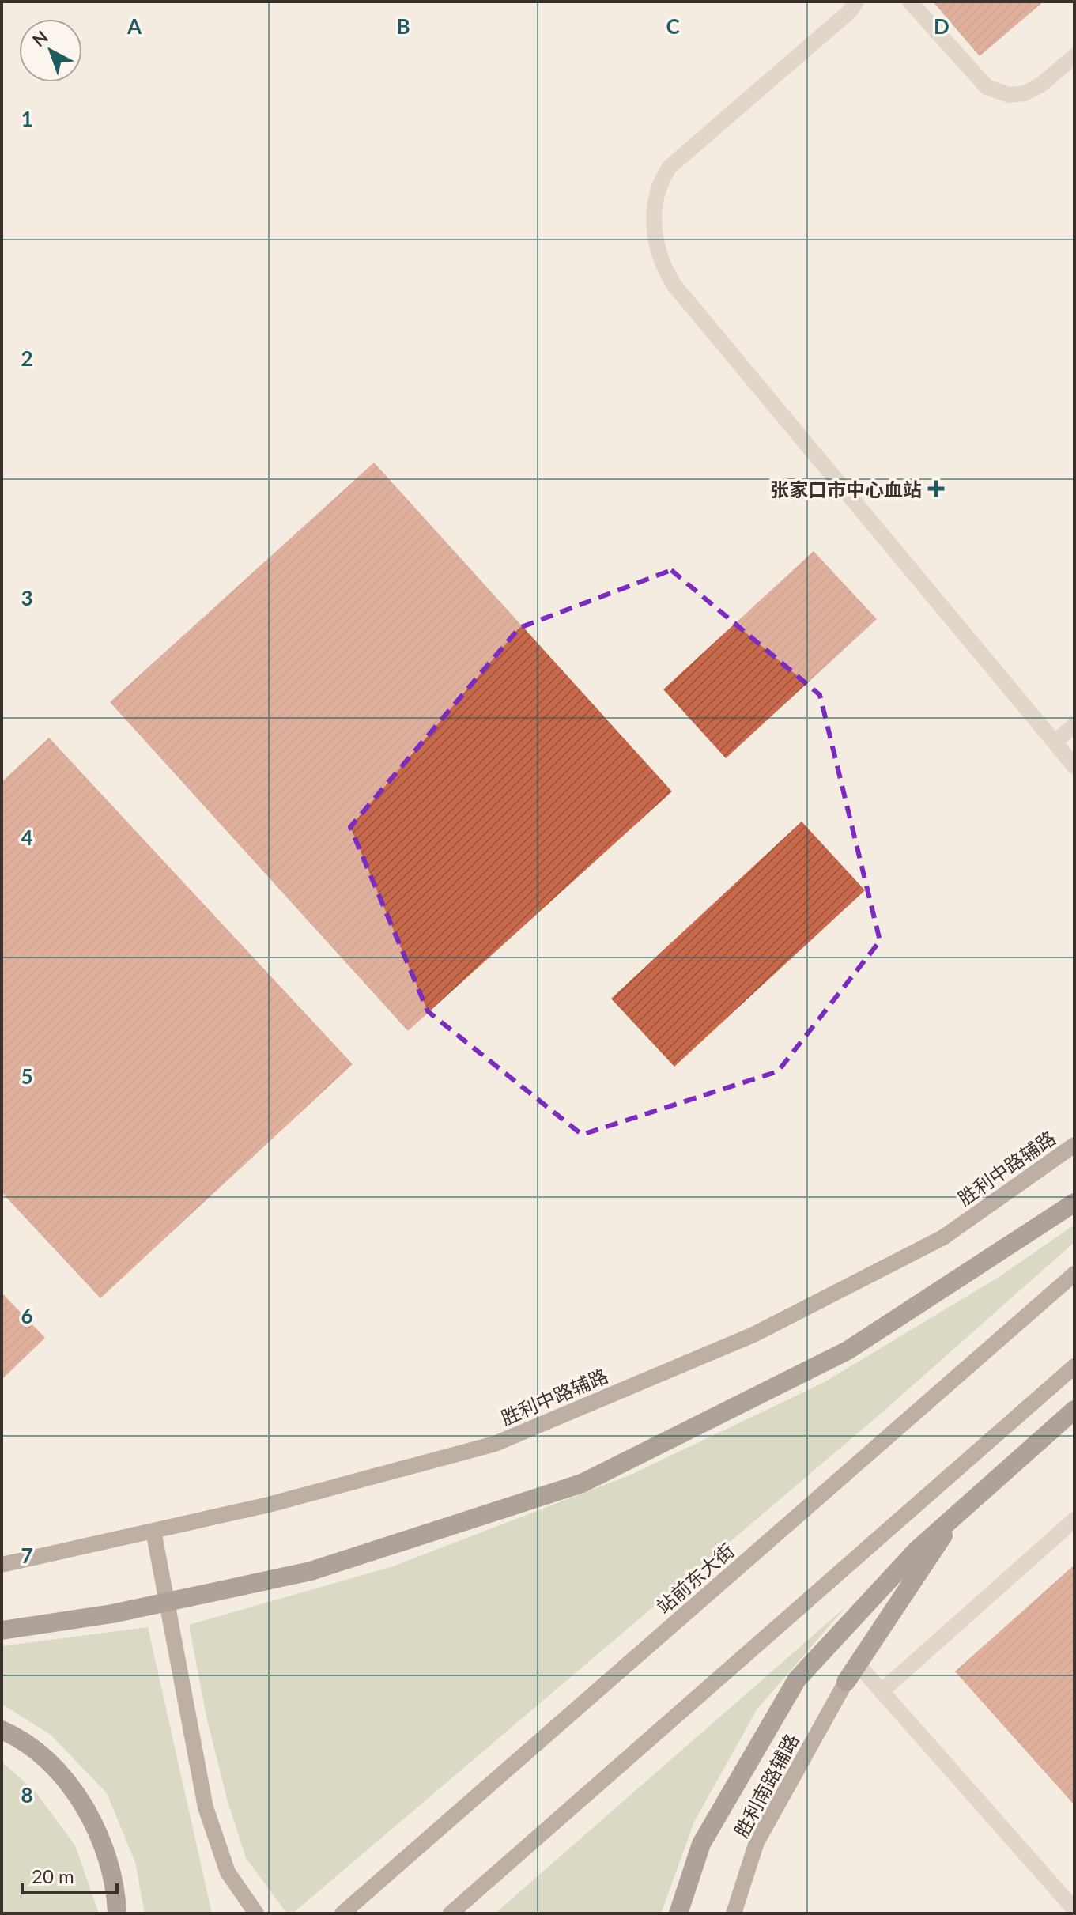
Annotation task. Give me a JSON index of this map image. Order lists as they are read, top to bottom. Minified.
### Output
{"streets":{"main road":["胜利中路辅路","站前东大街","胜利南路辅路"]},"places":{"health":["张家口市中心血站"]},"scale_bar":"20 m","north":"top left","grid":{"columns":["A","B","C","D"],"rows":["1","2","3","4","5","6","7","8"]}}
